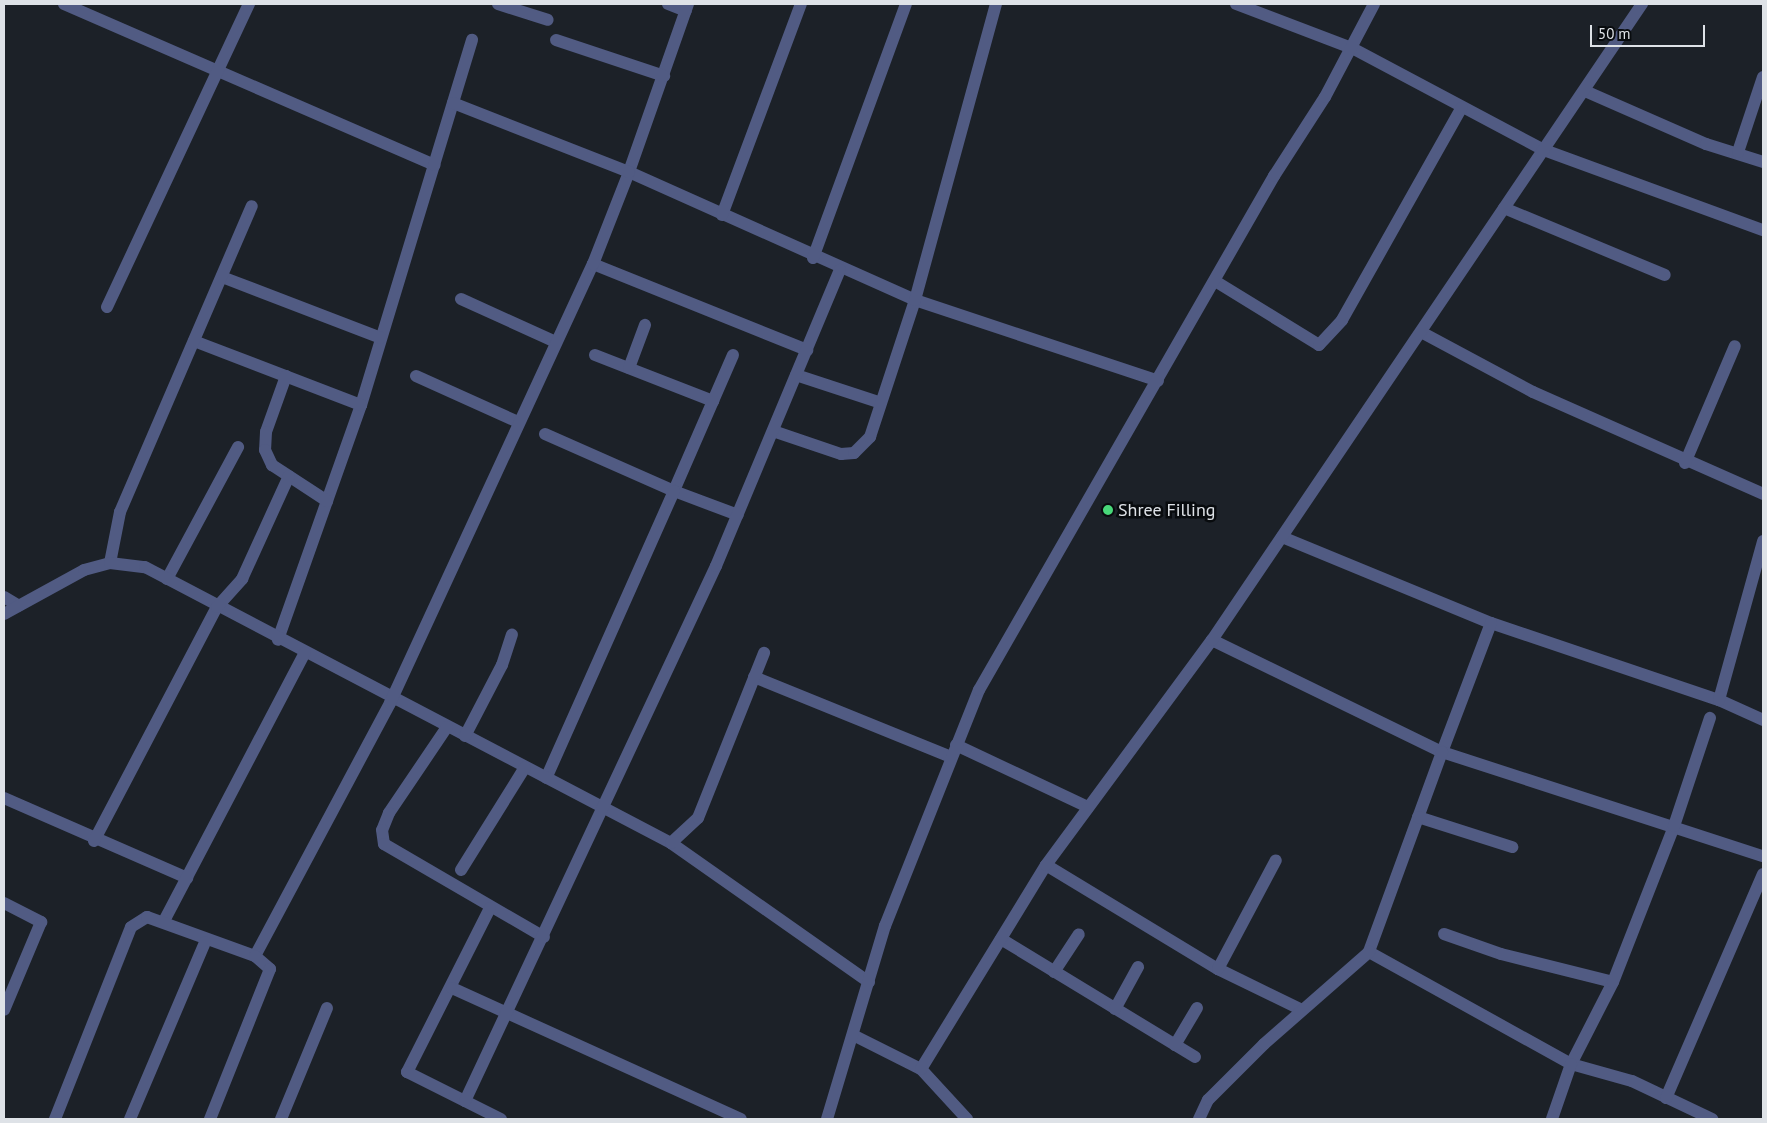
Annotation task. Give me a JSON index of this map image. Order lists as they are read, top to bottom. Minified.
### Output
{"places":["Shree Filling"],"scale_bar":"50 m"}
